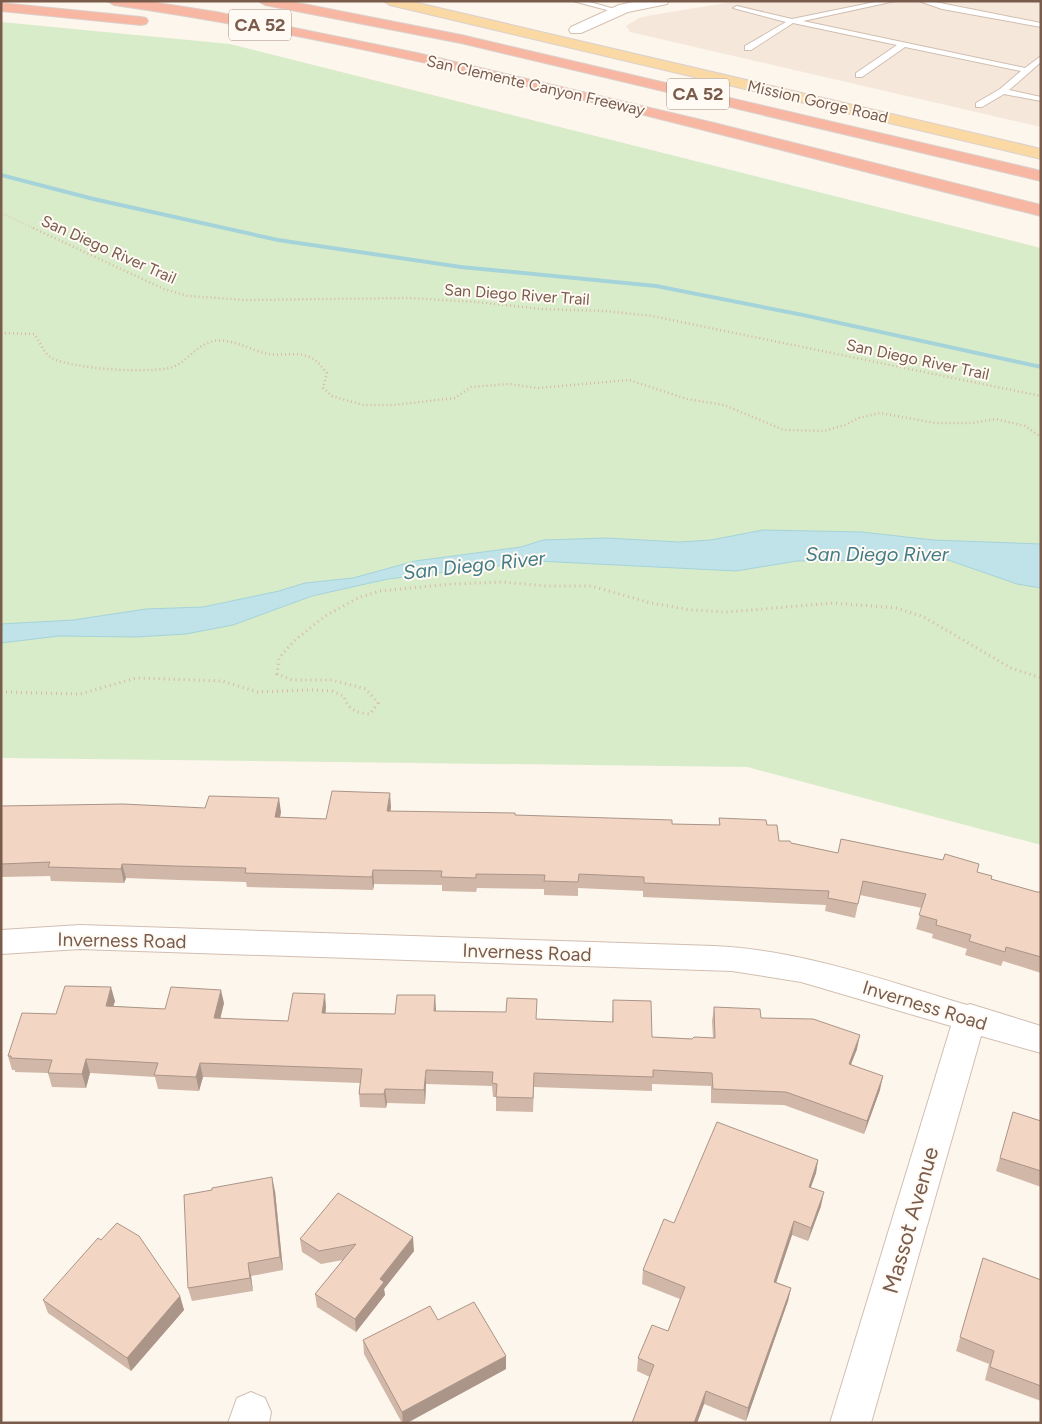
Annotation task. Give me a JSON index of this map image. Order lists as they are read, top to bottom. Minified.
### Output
{"streets":{"highway":["CA 52","San Clemente Canyon Freeway"],"main road":["Mission Gorge Road"],"street":["Inverness Road","Massot Avenue"],"path":["San Diego River Trail"]},"crossings":[["Inverness Road","Massot Avenue"]],"water":["San Diego River"]}
